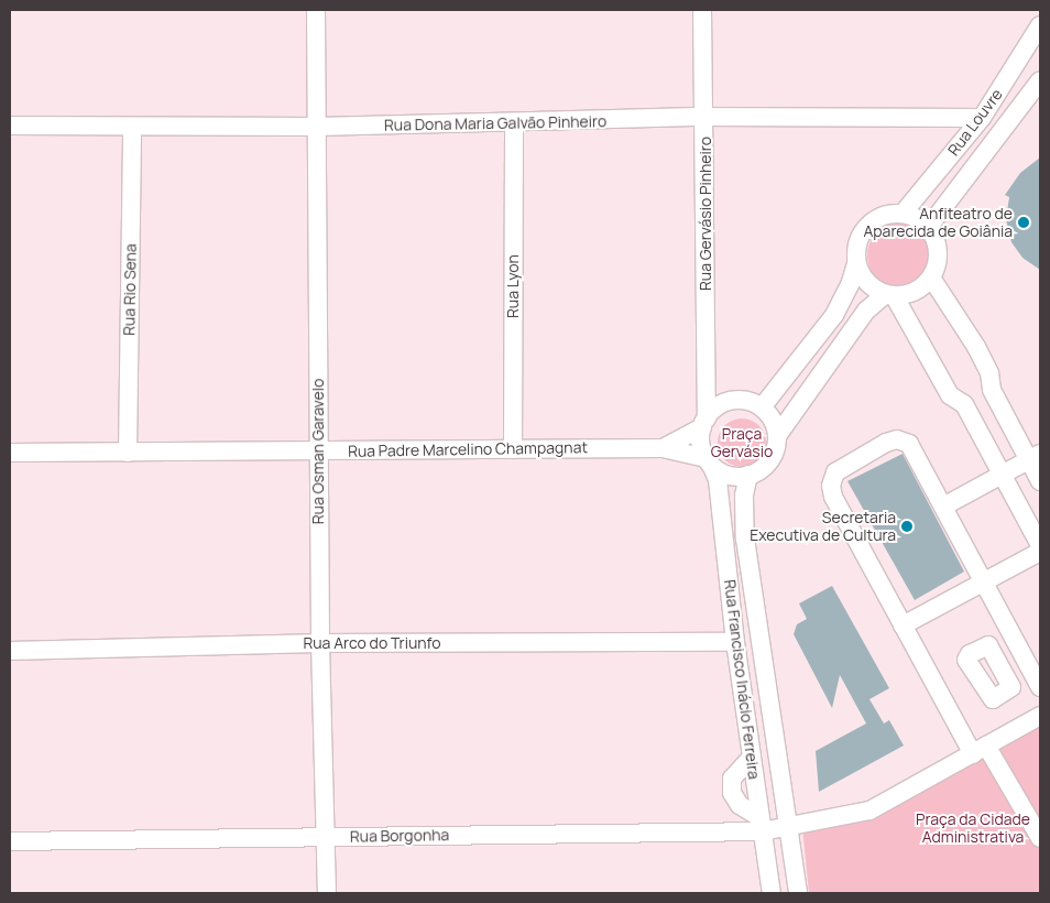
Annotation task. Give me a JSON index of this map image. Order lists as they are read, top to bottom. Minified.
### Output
{"streets":{"street":["Rua Louvre","Rua Dona Maria Galvão Pinheiro","Rua Gervásio Pinheiro","Rua Lyon","Rua Rio Sena","Rua Padre Marcelino Champagnat","Rua Osman Garavelo","Rua Arco do Triunfo","Rua Francisco Inácio Ferreira","Rua Borgonha"]},"crossings":[["Rua Louvre","Rua Dona Maria Galvão Pinheiro"],["Rua Dona Maria Galvão Pinheiro","Rua Gervásio Pinheiro"],["Rua Dona Maria Galvão Pinheiro","Rua Lyon"],["Rua Dona Maria Galvão Pinheiro","Rua Rio Sena"],["Rua Dona Maria Galvão Pinheiro","Rua Osman Garavelo"],["Rua Gervásio Pinheiro","Rua Padre Marcelino Champagnat"],["Rua Gervásio Pinheiro","Rua Francisco Inácio Ferreira"],["Rua Lyon","Rua Padre Marcelino Champagnat"],["Rua Rio Sena","Rua Padre Marcelino Champagnat"],["Rua Padre Marcelino Champagnat","Rua Osman Garavelo"],["Rua Padre Marcelino Champagnat","Rua Francisco Inácio Ferreira"],["Rua Osman Garavelo","Rua Arco do Triunfo"],["Rua Osman Garavelo","Rua Borgonha"],["Rua Arco do Triunfo","Rua Francisco Inácio Ferreira"],["Rua Francisco Inácio Ferreira","Rua Borgonha"]],"parks":["Praça Gervásio","Praça da Cidade Administrativa"],"places":["Anfiteatro de Aparecida de Goiânia","Secretaria Executiva de Cultura"]}
